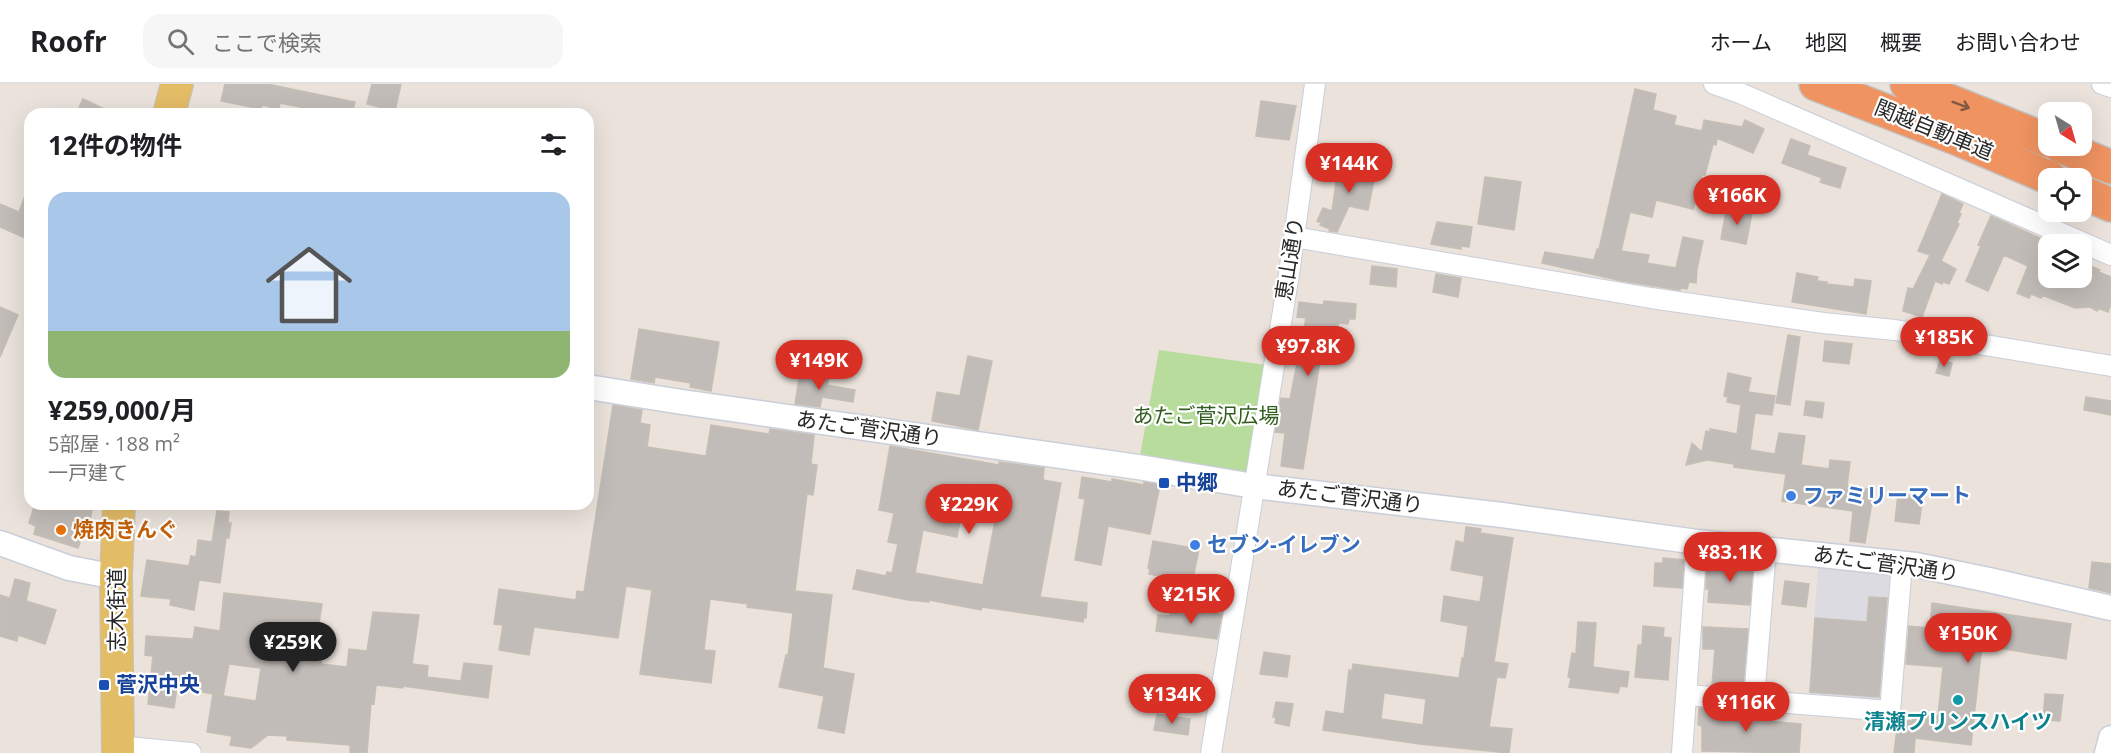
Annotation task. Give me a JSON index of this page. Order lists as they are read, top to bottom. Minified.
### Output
{"streets":{"highway":["関越自動車道"],"main road":["志木街道"],"street":["恵山通り","あたご菅沢通り"]},"crossings":[["恵山通り","あたご菅沢通り"]],"parks":["あたご菅沢広場"],"places":{"transit":["中郷","菅沢中央"],"other":["ファミリーマート","焼肉きんぐ","セブン-イレブン","清瀬プリンスハイツ"]},"north":"bottom right","page":{"header":"Roofr","search":"ここで検索","nav":["ホーム","地図","概要","お問い合わせ"],"heading":"12件の物件","price":["¥144K","¥166K","¥185K","¥97.8K","¥149K","¥229K","¥83.1K","¥215K","¥150K","¥259K","¥134K","¥116K"],"list":[{"name":"¥259,000/月","note":"5部屋 · 188 m² · 一戸建て"}]}}
